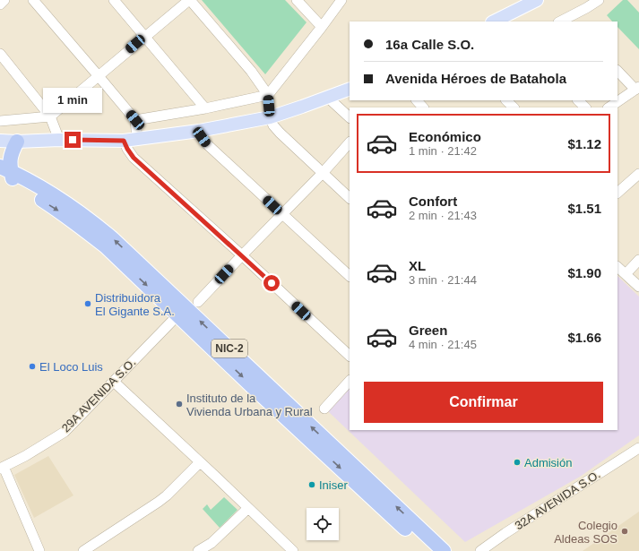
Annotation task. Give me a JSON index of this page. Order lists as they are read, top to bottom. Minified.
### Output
{"streets":{"highway":["NIC-2"],"street":["29A AVENIDA S.O.","32A AVENIDA S.O."]},"crossings":[["NIC-2","29A AVENIDA S.O."]],"places":["Distribuidora El Gigante S.A.","El Loco Luis","Instituto de la Vivienda Urbana y Rural","Admisión","Iniser","Colegio Aldeas SOS"],"page":{"banner":["16a Calle S.O.","Avenida Héroes de Batahola"],"bubble":"1 min","list":[{"name":"Económico","note":"1 min · 21:42","value":"$1.12"},{"name":"Confort","note":"2 min · 21:43","value":"$1.51"},{"name":"XL","note":"3 min · 21:44","value":"$1.90"},{"name":"Green","note":"4 min · 21:45","value":"$1.66"}],"buttons":"Confirmar"}}
